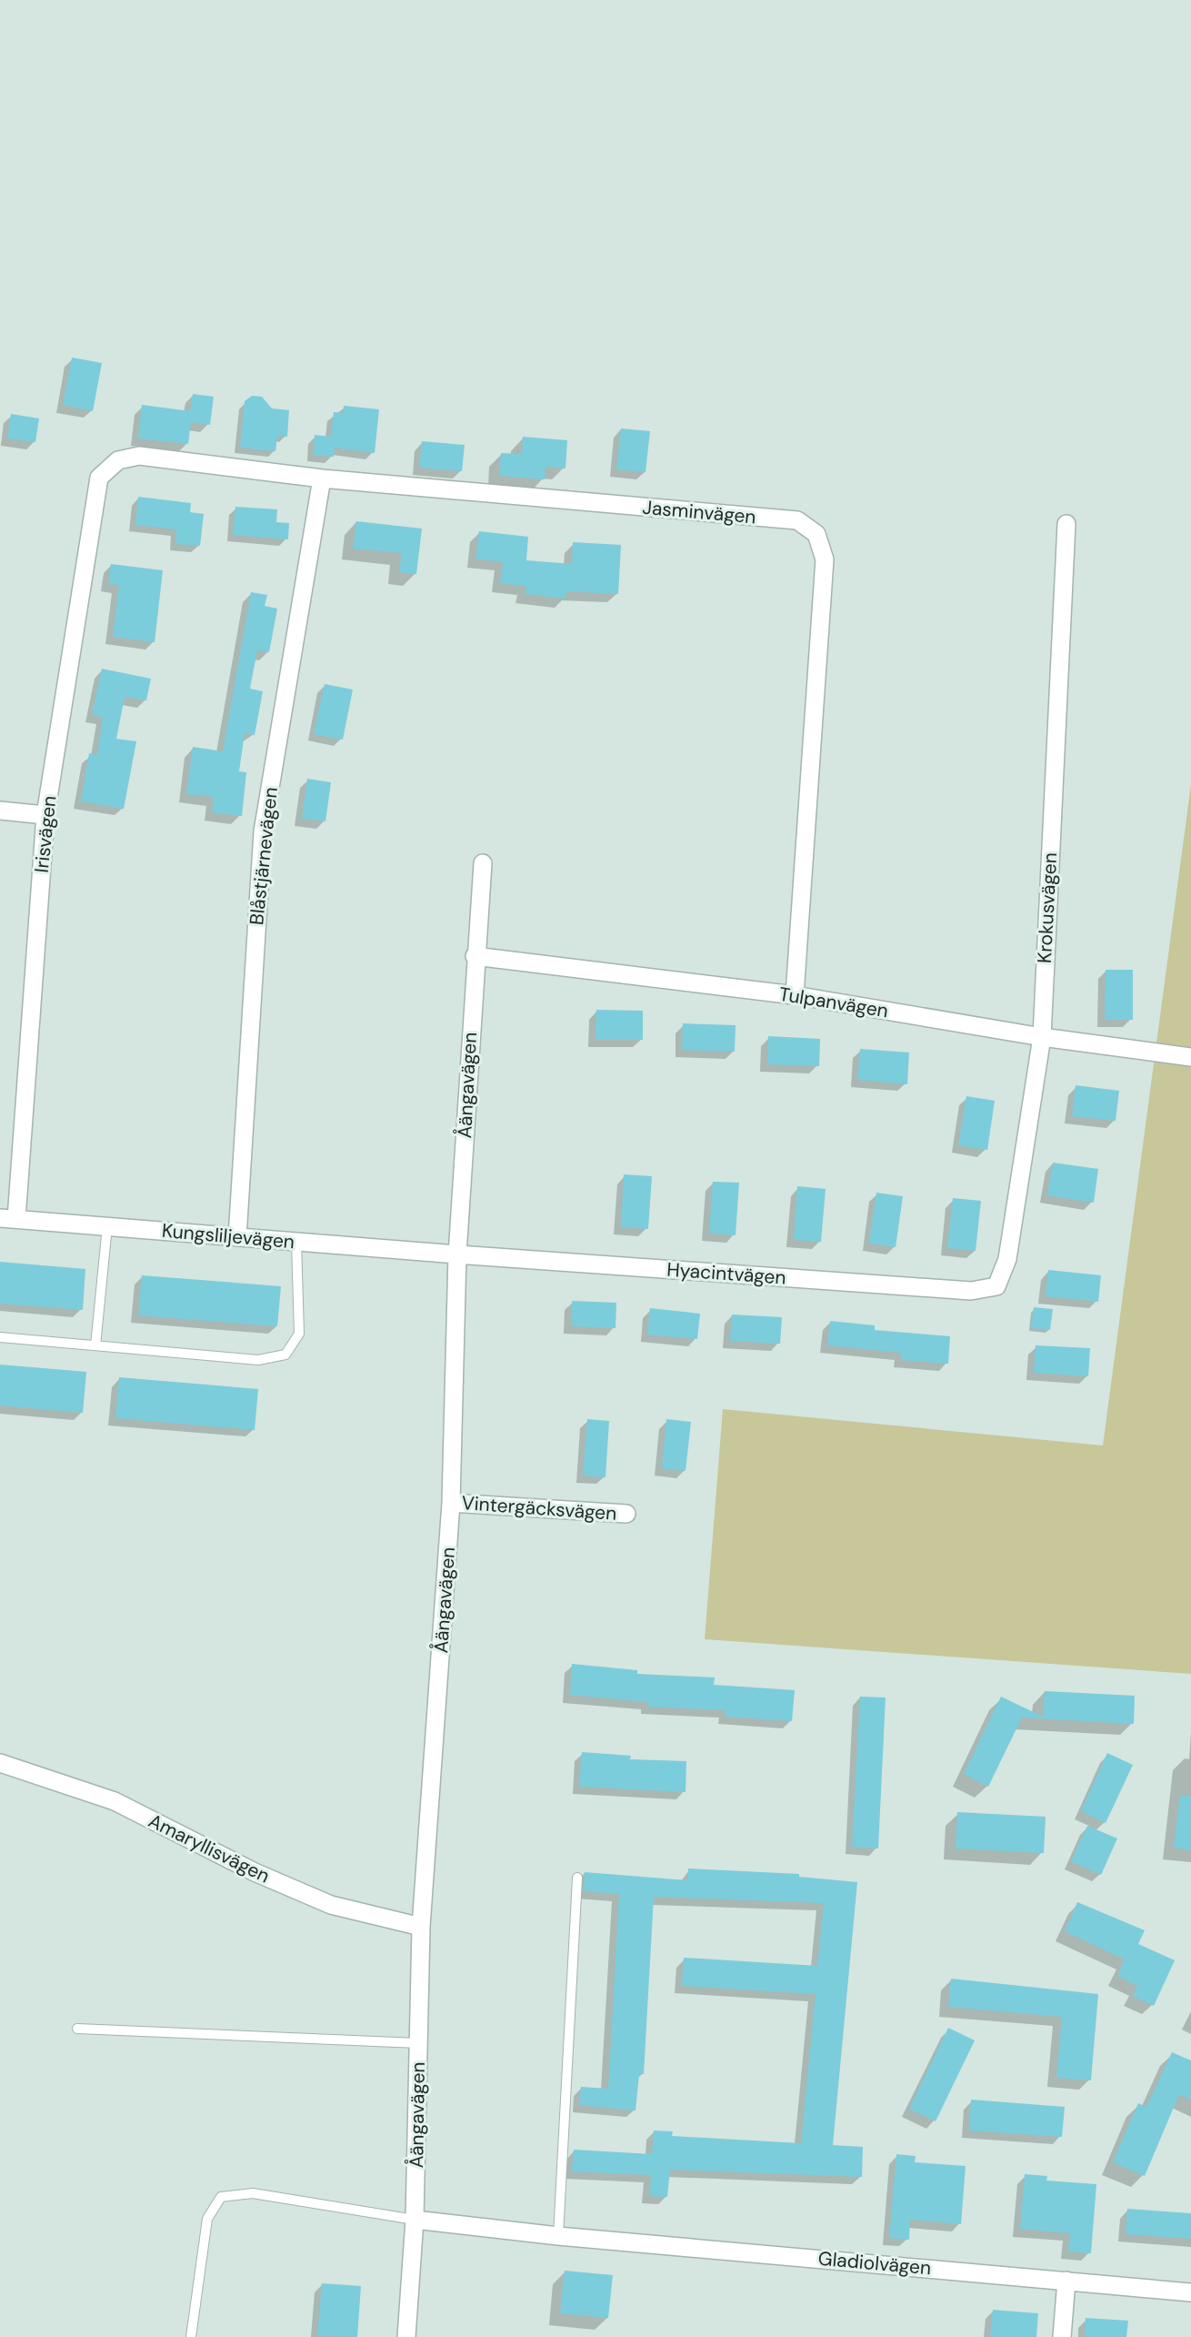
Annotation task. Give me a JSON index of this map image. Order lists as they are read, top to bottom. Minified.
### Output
{"streets":{"street":["Jasminvägen","Irisvägen","Blåstjärnevägen","Krokusvägen","Tulpanvägen","Åängavägen","Kungsliljevägen","Hyacintvägen","Vintergäcksvägen","Amaryllisvägen","Gladiolvägen"]},"crossings":[["Jasminvägen","Irisvägen"],["Jasminvägen","Blåstjärnevägen"],["Jasminvägen","Tulpanvägen"],["Irisvägen","Kungsliljevägen"],["Blåstjärnevägen","Kungsliljevägen"],["Krokusvägen","Tulpanvägen"],["Krokusvägen","Hyacintvägen"],["Tulpanvägen","Åängavägen"],["Åängavägen","Kungsliljevägen"],["Åängavägen","Hyacintvägen"],["Åängavägen","Vintergäcksvägen"],["Åängavägen","Amaryllisvägen"],["Åängavägen","Gladiolvägen"],["Kungsliljevägen","Hyacintvägen"]]}
